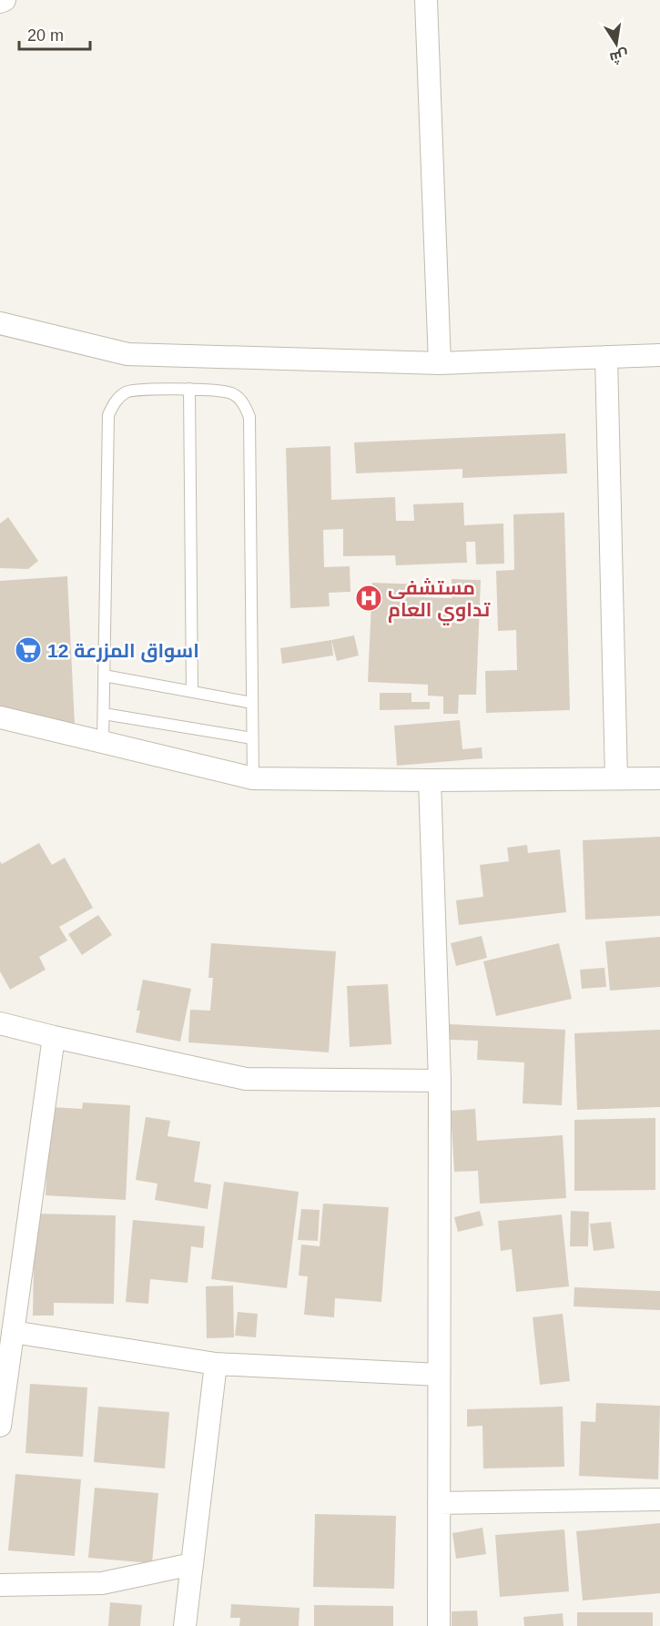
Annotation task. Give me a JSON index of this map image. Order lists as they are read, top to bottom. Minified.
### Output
{"places":{"hospital":["مستشفى تداوي العام"],"supermarket":["اسواق المزرعة 12"]},"scale_bar":"20 m","north":"bottom"}
